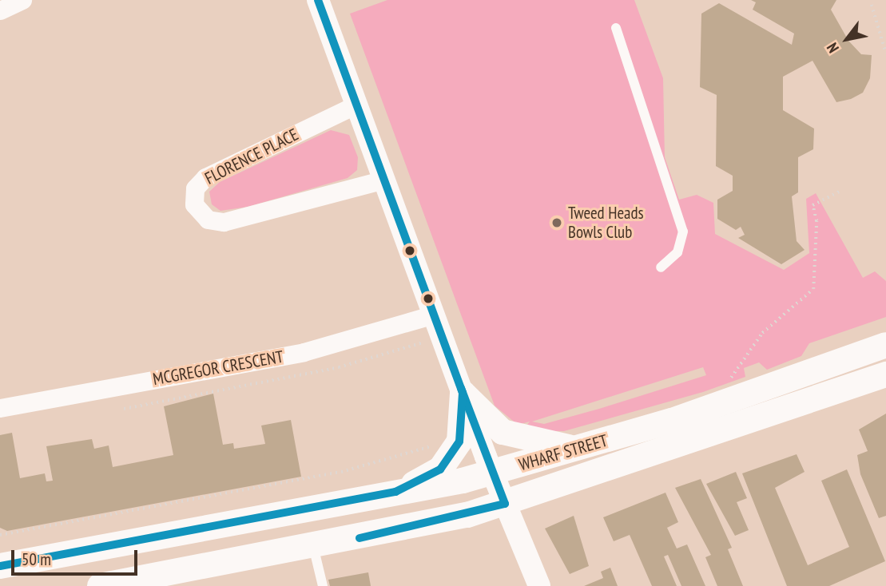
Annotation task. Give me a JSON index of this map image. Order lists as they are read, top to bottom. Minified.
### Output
{"streets":{"main road":["WHARF STREET"],"street":["FLORENCE PLACE","MCGREGOR CRESCENT"]},"places":["Tweed Heads Bowls Club"],"scale_bar":"50 m","north":"bottom left"}
